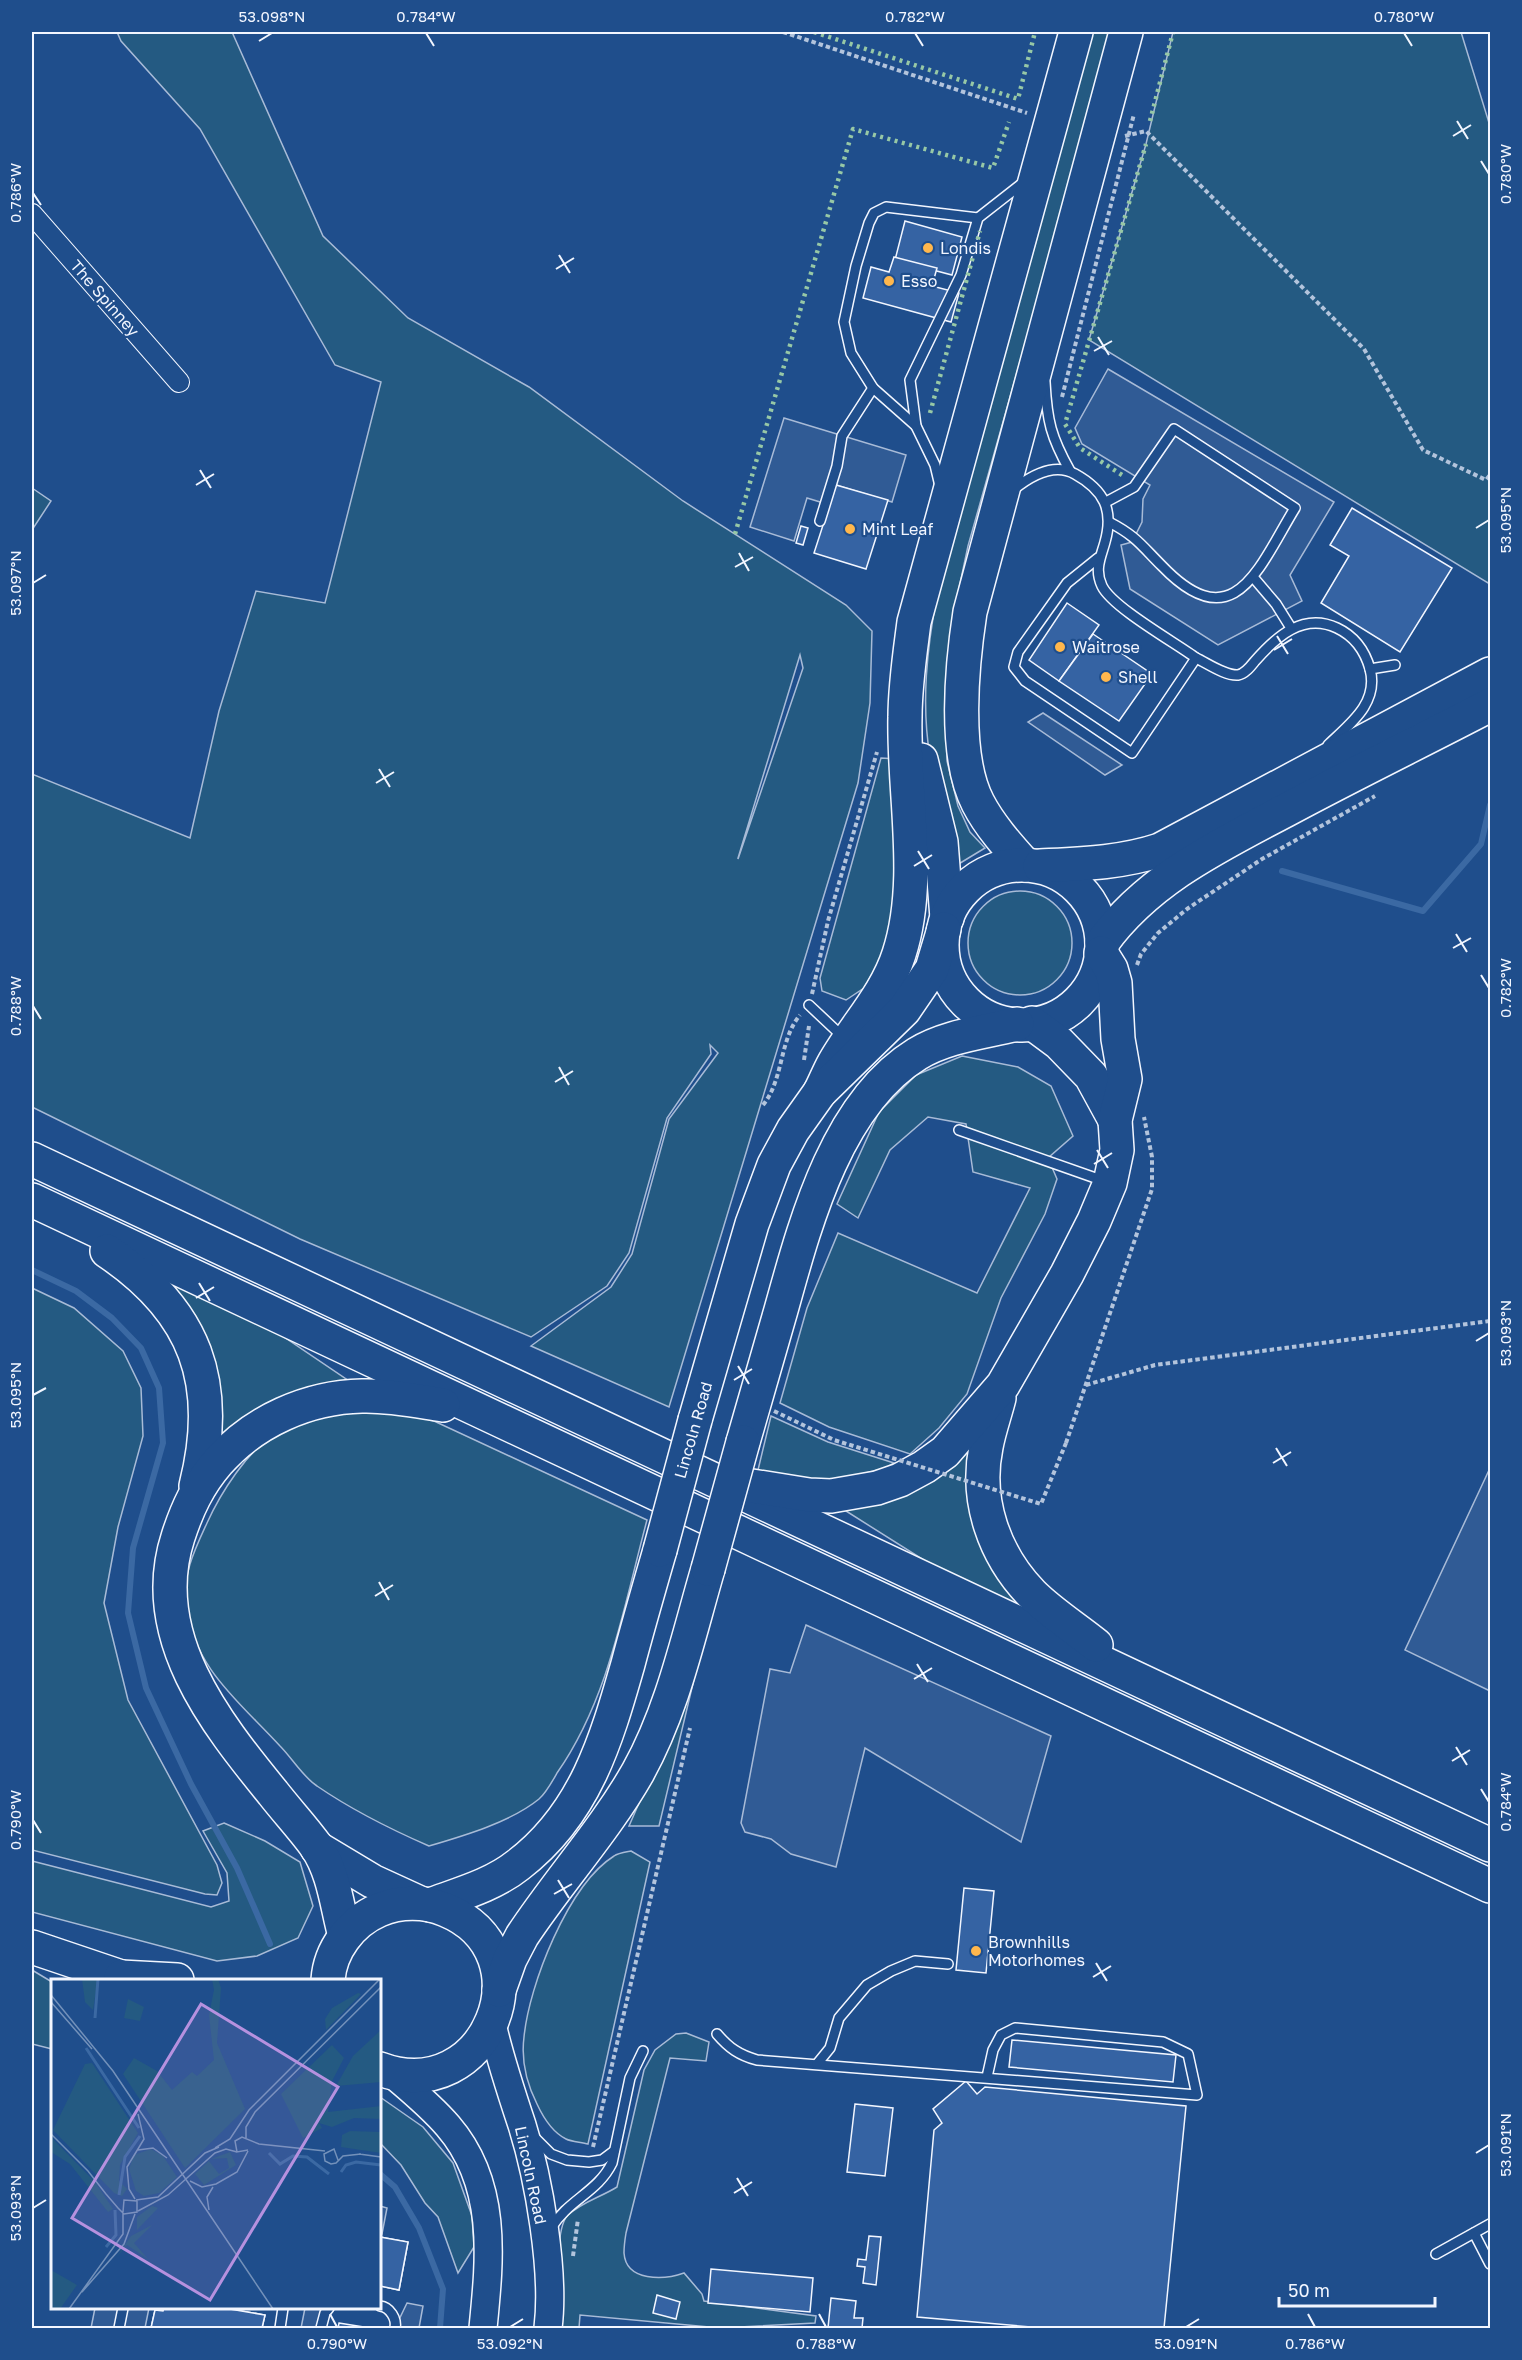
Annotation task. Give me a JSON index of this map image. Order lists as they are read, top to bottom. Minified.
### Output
{"streets":{"highway":["Lincoln Road"],"street":["The Spinney"]},"places":["Londis","Esso","Mint Leaf","Waitrose","Shell","Brownhills Motorhomes"],"scale_bar":"50 m","coordinates":["53.098°N","0.784°W","0.782°W","0.780°W","0.786°W","53.095°N","53.097°N","0.788°W","53.093°N","0.790°W","53.091°N","53.092°N"]}
